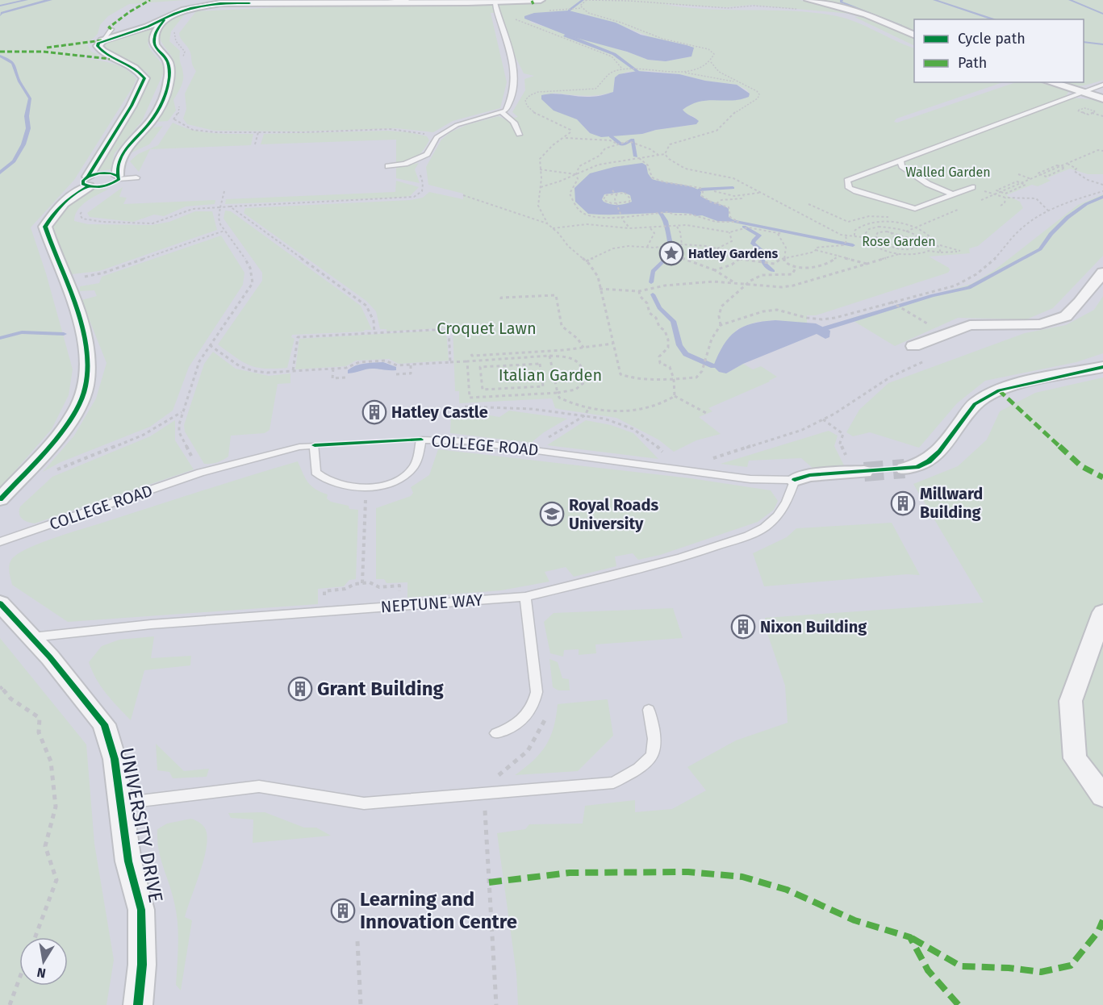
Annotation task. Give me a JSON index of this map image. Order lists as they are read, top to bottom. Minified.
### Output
{"streets":{"street":["COLLEGE ROAD","UNIVERSITY DRIVE"],"lane":["NEPTUNE WAY"]},"crossings":[["COLLEGE ROAD","NEPTUNE WAY"],["NEPTUNE WAY","UNIVERSITY DRIVE"]],"parks":["Walled Garden","Rose Garden","Croquet Lawn","Italian Garden"],"places":{"place":["Hatley Gardens"],"building":["Hatley Castle","Millward Building","Nixon Building","Grant Building","Learning and Innovation Centre"],"school or university":["Royal Roads University"]},"legend":["Cycle path","Path"],"north":"bottom"}
